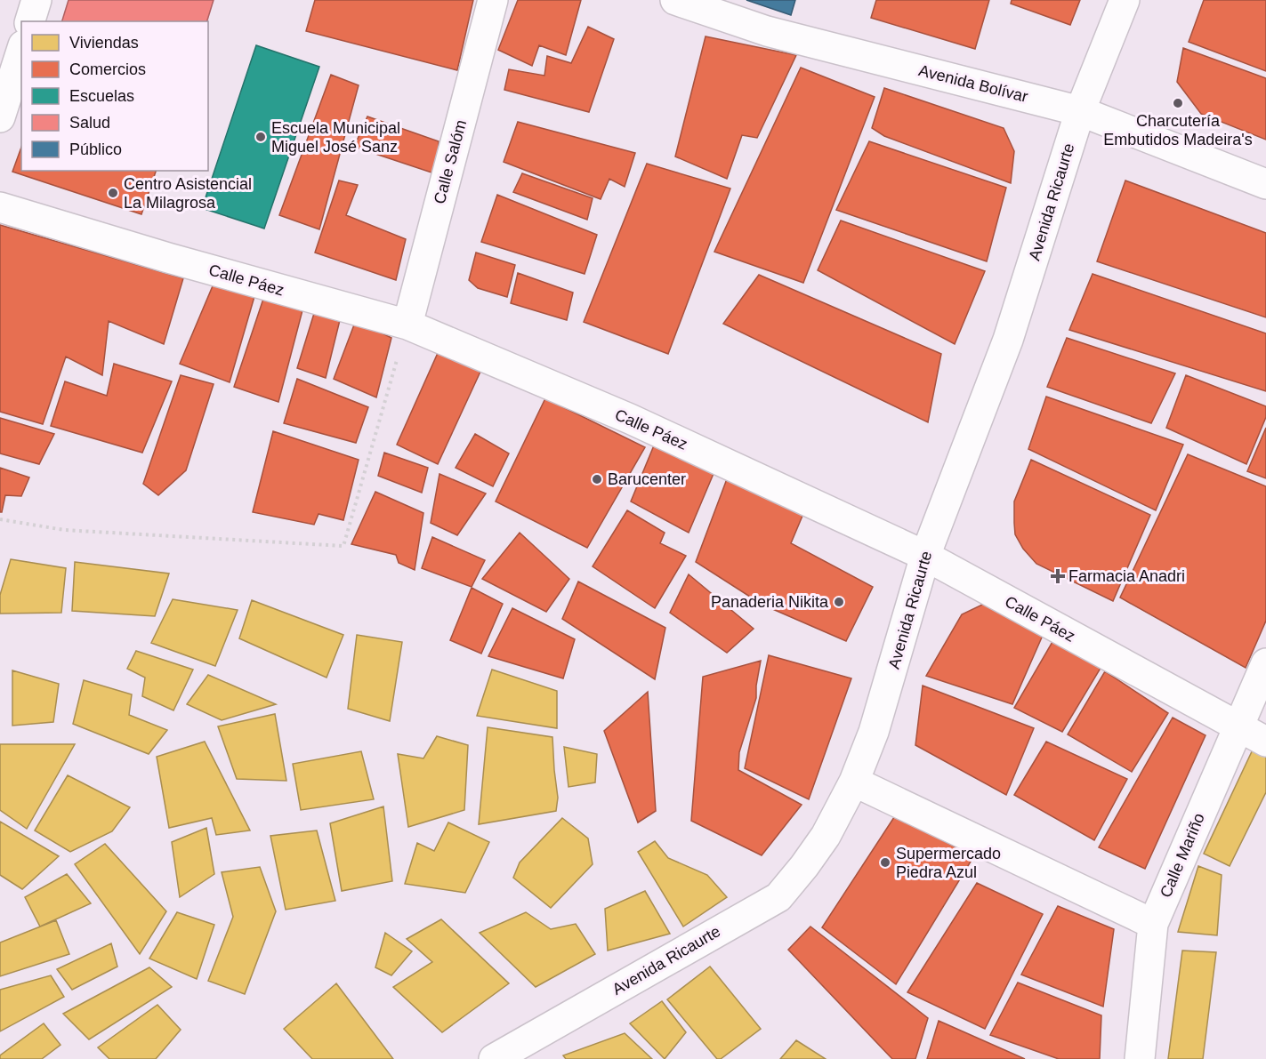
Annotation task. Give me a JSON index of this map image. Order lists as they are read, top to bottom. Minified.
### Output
{"streets":{"street":["Avenida Bolívar","Calle Salóm","Avenida Ricaurte","Calle Páez","Calle Mariño"]},"crossings":[["Avenida Bolívar","Avenida Ricaurte"],["Calle Salóm","Calle Páez"],["Avenida Ricaurte","Calle Páez"],["Calle Páez","Calle Mariño"]],"places":{"other":["Charcutería Embutidos Madeira's","Escuela Municipal Miguel José Sanz","Centro Asistencial La Milagrosa","Barucenter","Panaderia Nikita","Supermercado Piedra Azul"],"health":["Farmacia Anadri"]},"legend":["Viviendas","Comercios","Escuelas","Salud","Público"]}
